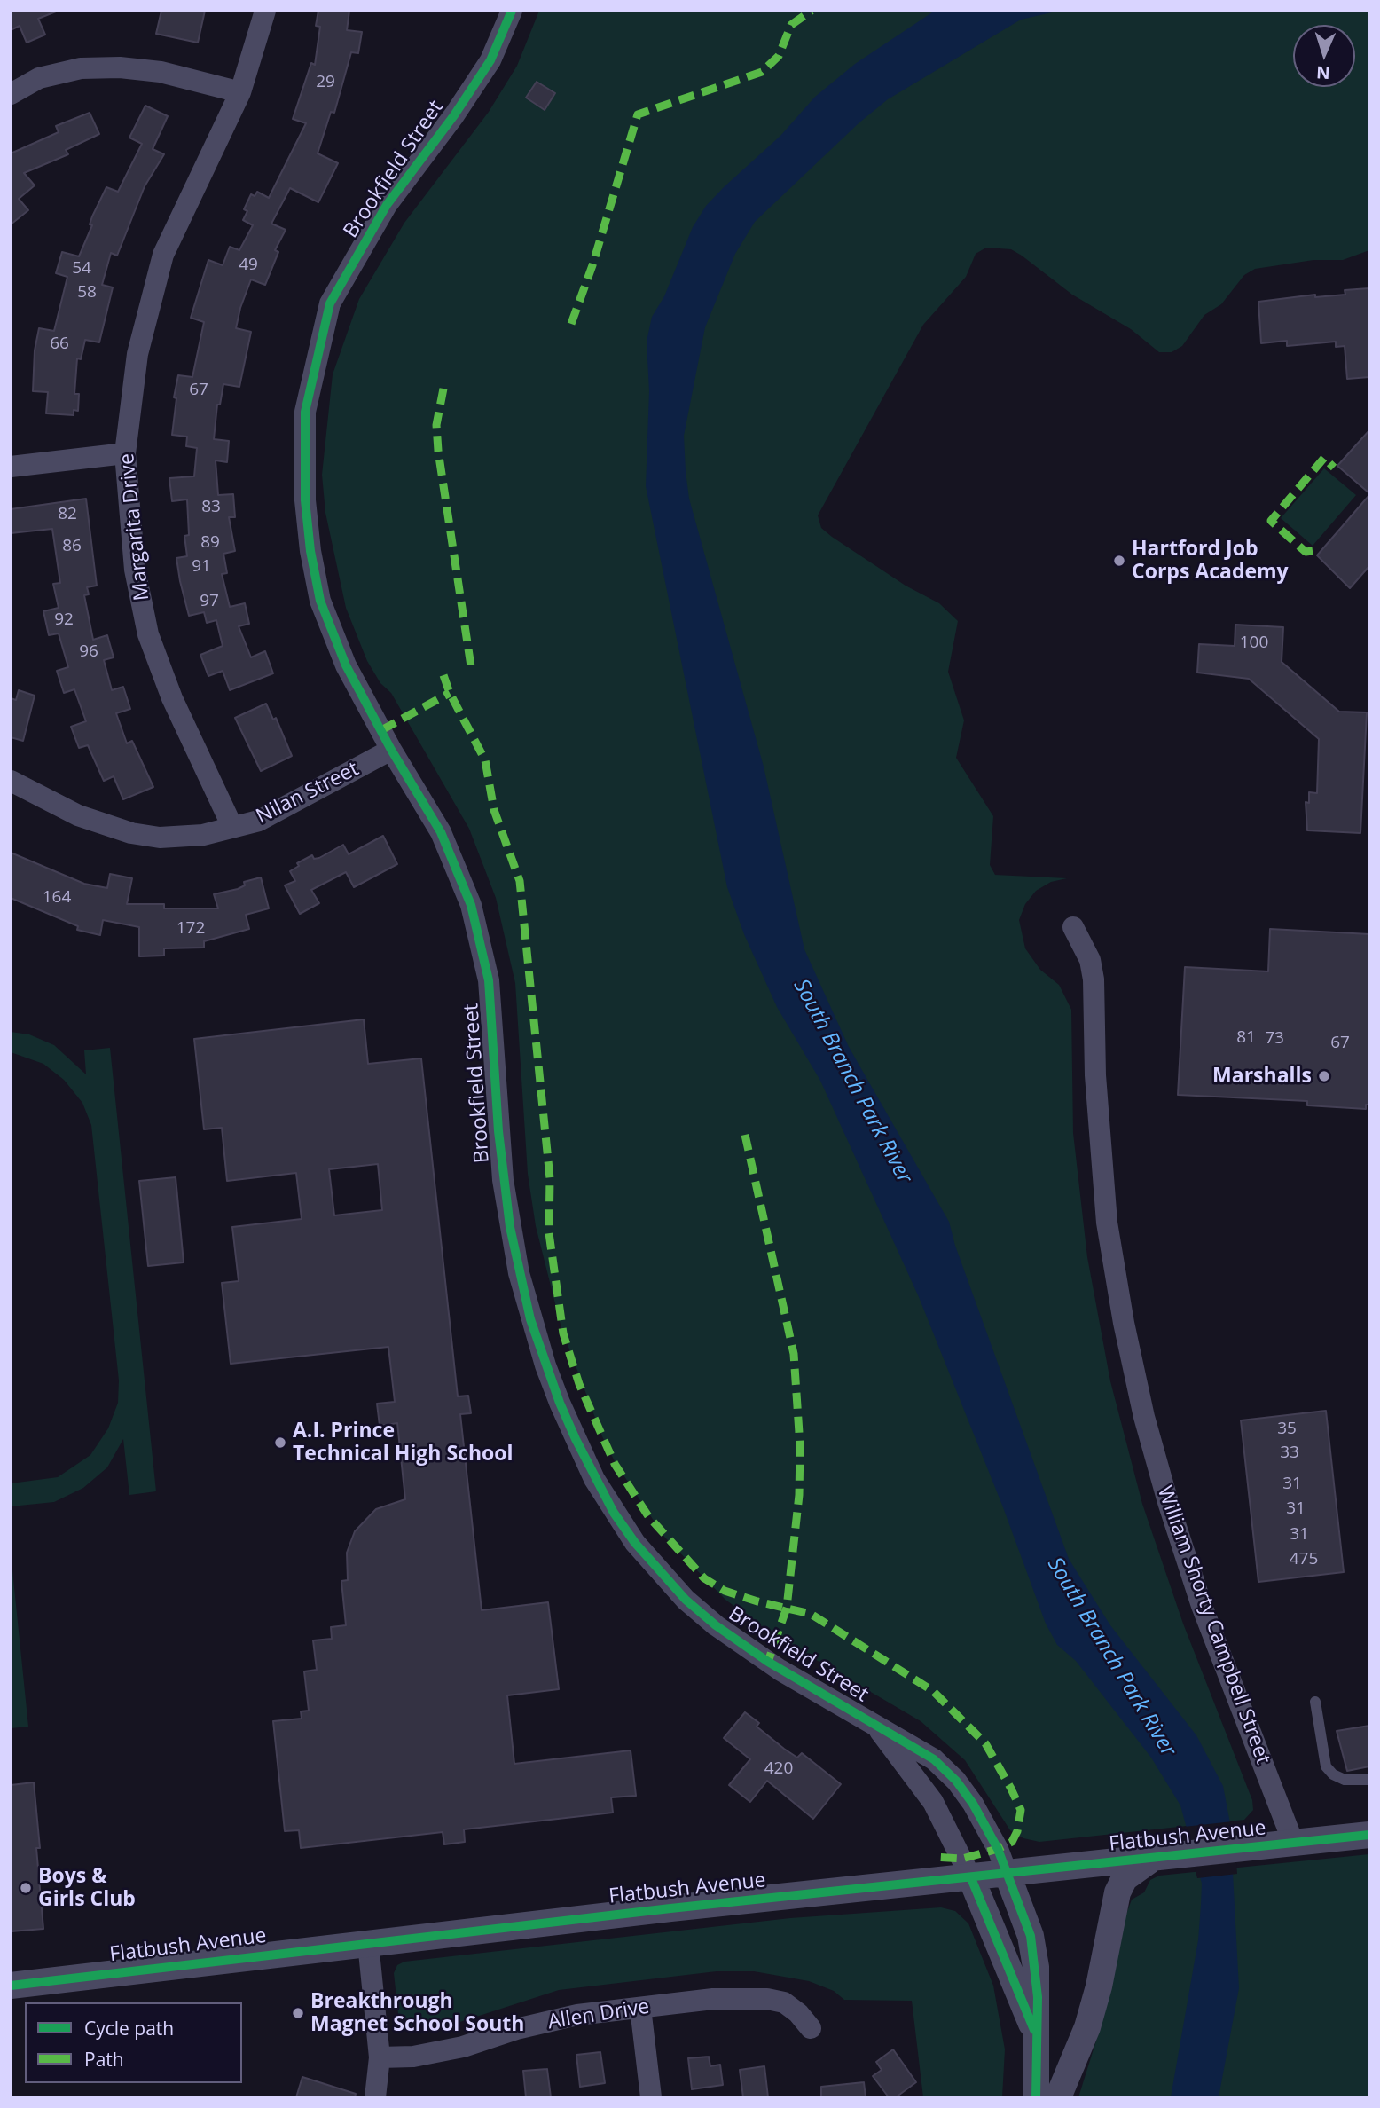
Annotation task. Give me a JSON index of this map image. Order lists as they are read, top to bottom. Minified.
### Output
{"streets":{"street":["Brookfield Street","Margarita Drive","Nilan Street","William Shorty Campbell Street","Flatbush Avenue","Allen Drive"]},"crossings":[["Brookfield Street","Nilan Street"],["Brookfield Street","Flatbush Avenue"],["Margarita Drive","Nilan Street"],["William Shorty Campbell Street","Flatbush Avenue"]],"water":["South Branch Park River"],"places":["Hartford Job Corps Academy","Marshalls","A.I. Prince Technical High School","Boys & Girls Club","Breakthrough Magnet School South"],"house_numbers":["29","49","54","58","66","67","83","82","89","86","91","97","92","100","96","164","172","81","73","67","35","33","31","31","31","475","420"],"legend":["Cycle path","Path"],"north":"bottom"}
